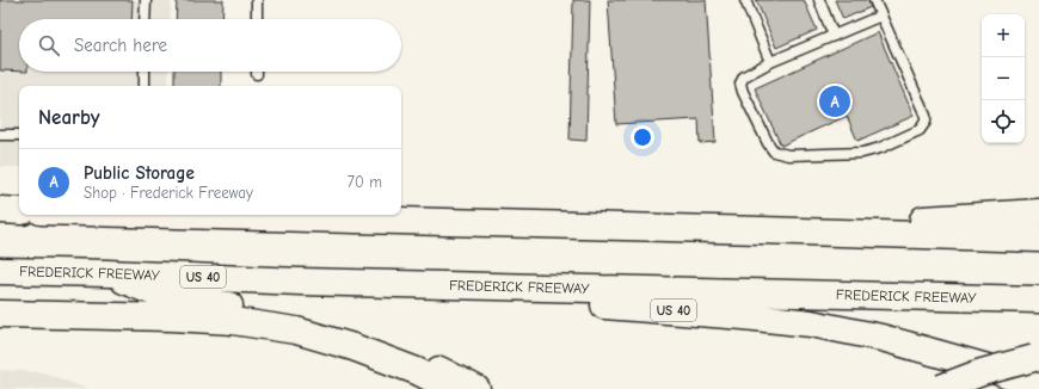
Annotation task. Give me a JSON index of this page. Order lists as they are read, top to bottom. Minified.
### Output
{"streets":{"highway":["FREDERICK FREEWAY","US 40"]},"crossings":[["FREDERICK FREEWAY","US 40"]],"page":{"map_buttons":["+","−"],"search":"Search here","pins":"A","heading":"Nearby","list":[{"mark":"A","name":"Public Storage","note":"Shop · Frederick Freeway","value":"70 m"}]}}
